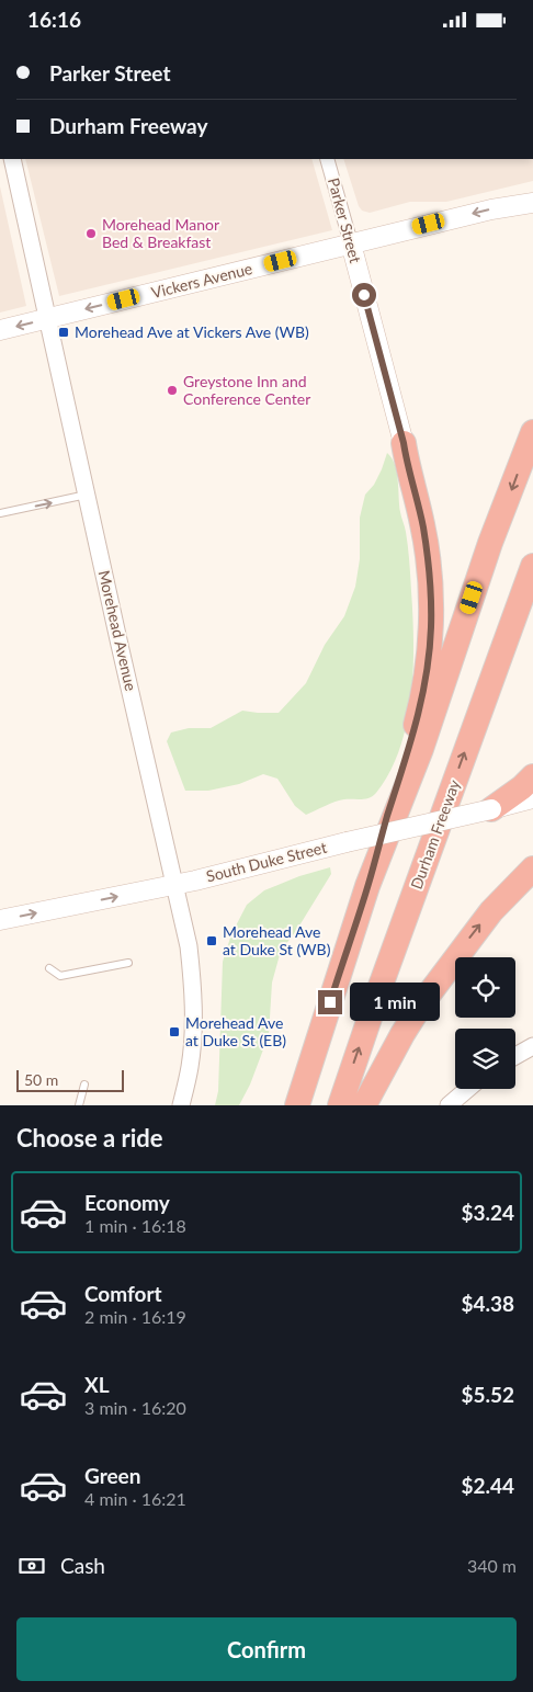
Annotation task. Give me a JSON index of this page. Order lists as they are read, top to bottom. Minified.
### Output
{"streets":{"highway":["Durham Freeway"],"main road":["Parker Street","Vickers Avenue","South Duke Street"],"street":["Morehead Avenue"]},"crossings":[["Parker Street","Vickers Avenue"],["Vickers Avenue","Morehead Avenue"],["Morehead Avenue","South Duke Street"]],"one_way":["Vickers Avenue"],"places":{"other":["Morehead Manor Bed & Breakfast","Greystone Inn and Conference Center"],"transit":["Morehead Ave at Vickers Ave (WB)","Morehead Ave at Duke St (WB)","Morehead Ave at Duke St (EB)"]},"scale_bar":"50 m","page":{"status":"16:16","banner":["Parker Street","Durham Freeway"],"bubble":"1 min","scale":"50 m","heading":"Choose a ride","list":[{"name":"Economy","note":"1 min · 16:18","value":"$3.24"},{"name":"Comfort","note":"2 min · 16:19","value":"$4.38"},{"name":"XL","note":"3 min · 16:20","value":"$5.52"},{"name":"Green","note":"4 min · 16:21","value":"$2.44"}],"pay":["Cash","340 m"],"buttons":"Confirm"}}
